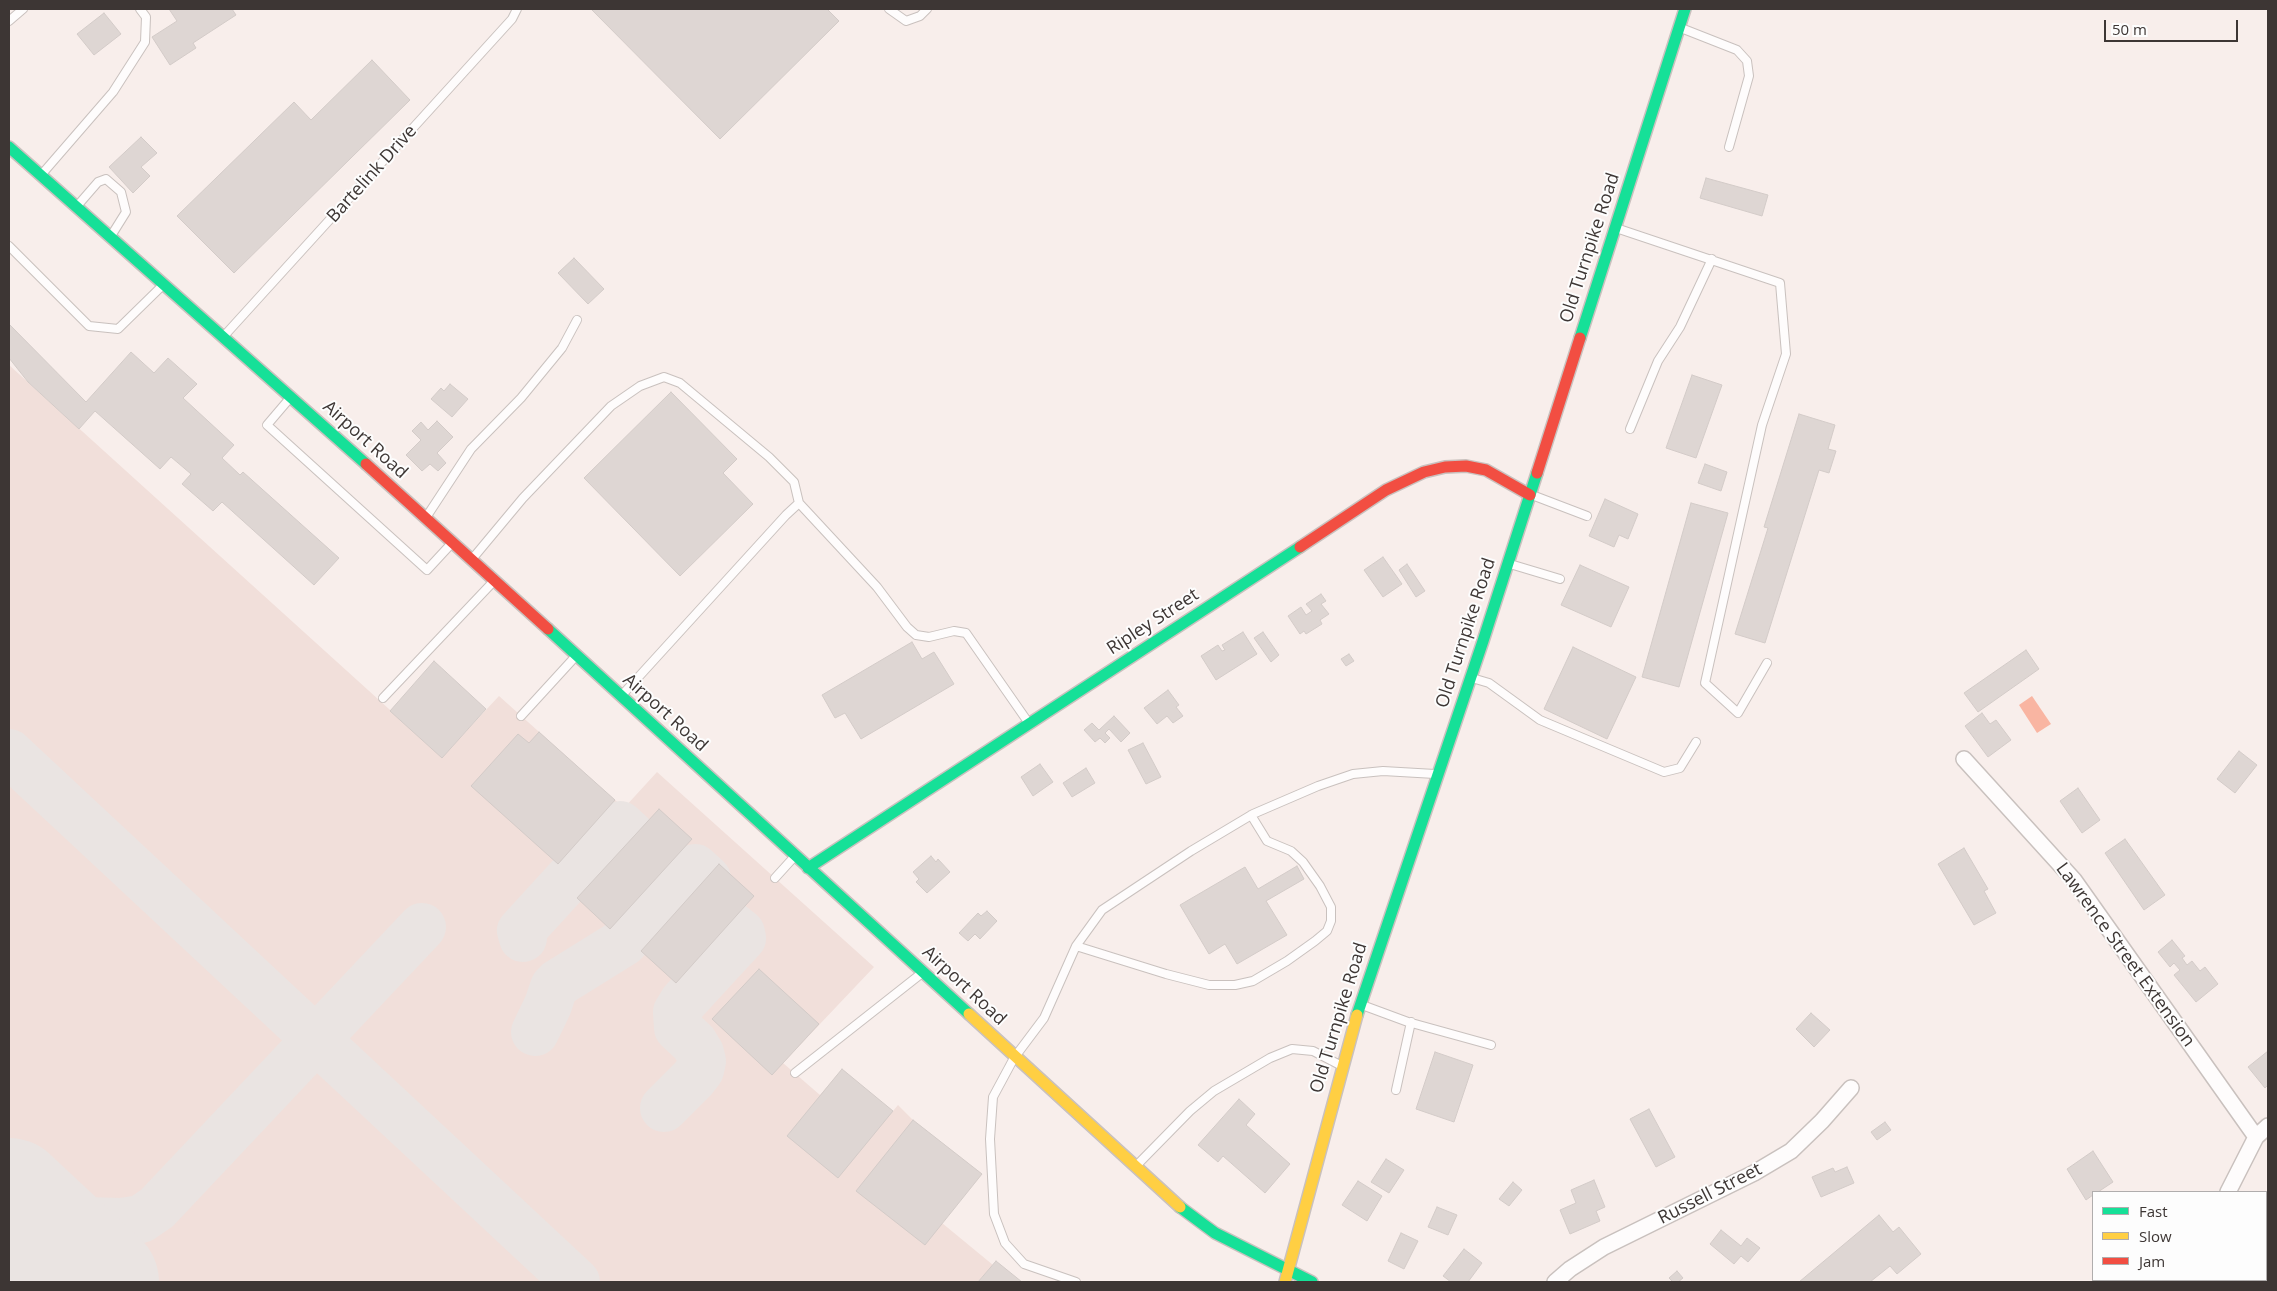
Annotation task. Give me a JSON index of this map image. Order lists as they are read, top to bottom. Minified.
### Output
{"streets":{"street":["Old Turnpike Road","Airport Road","Ripley Street","Lawrence Street Extension","Russell Street"],"lane":["Bartelink Drive"]},"crossings":[["Bartelink Drive","Airport Road"],["Old Turnpike Road","Airport Road"],["Old Turnpike Road","Ripley Street"],["Airport Road","Ripley Street"]],"legend":["Fast","Slow","Jam"],"scale_bar":"50 m"}
